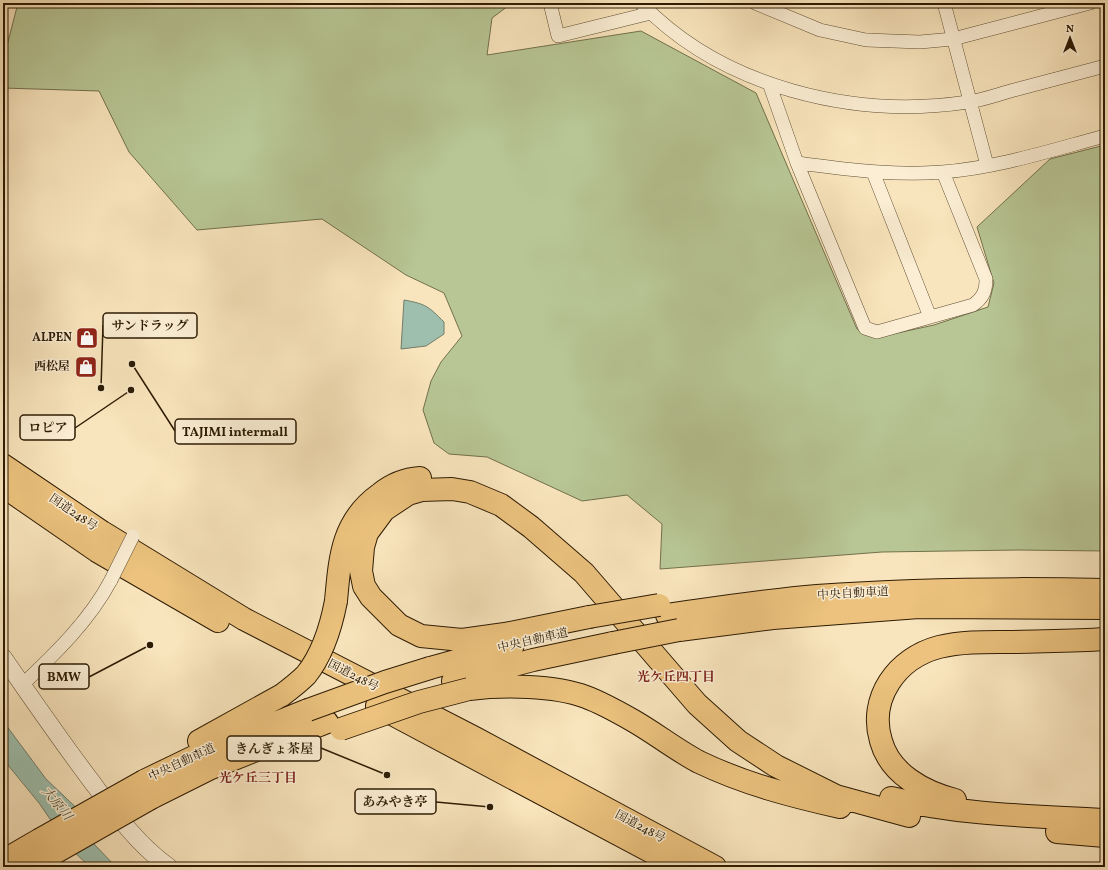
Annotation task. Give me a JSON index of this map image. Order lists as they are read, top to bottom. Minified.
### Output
{"streets":{"highway":["国道248号","中央自動車道"]},"districts":["光ケ丘四丁目","光ケ丘三丁目"],"water":["大原川"],"places":{"shop":["ALPEN","西松屋"],"other":["TAJIMI intermall","サンドラッグ","ロピア","BMW","きんぎょ茶屋","あみやき亭"]},"north":"top"}
